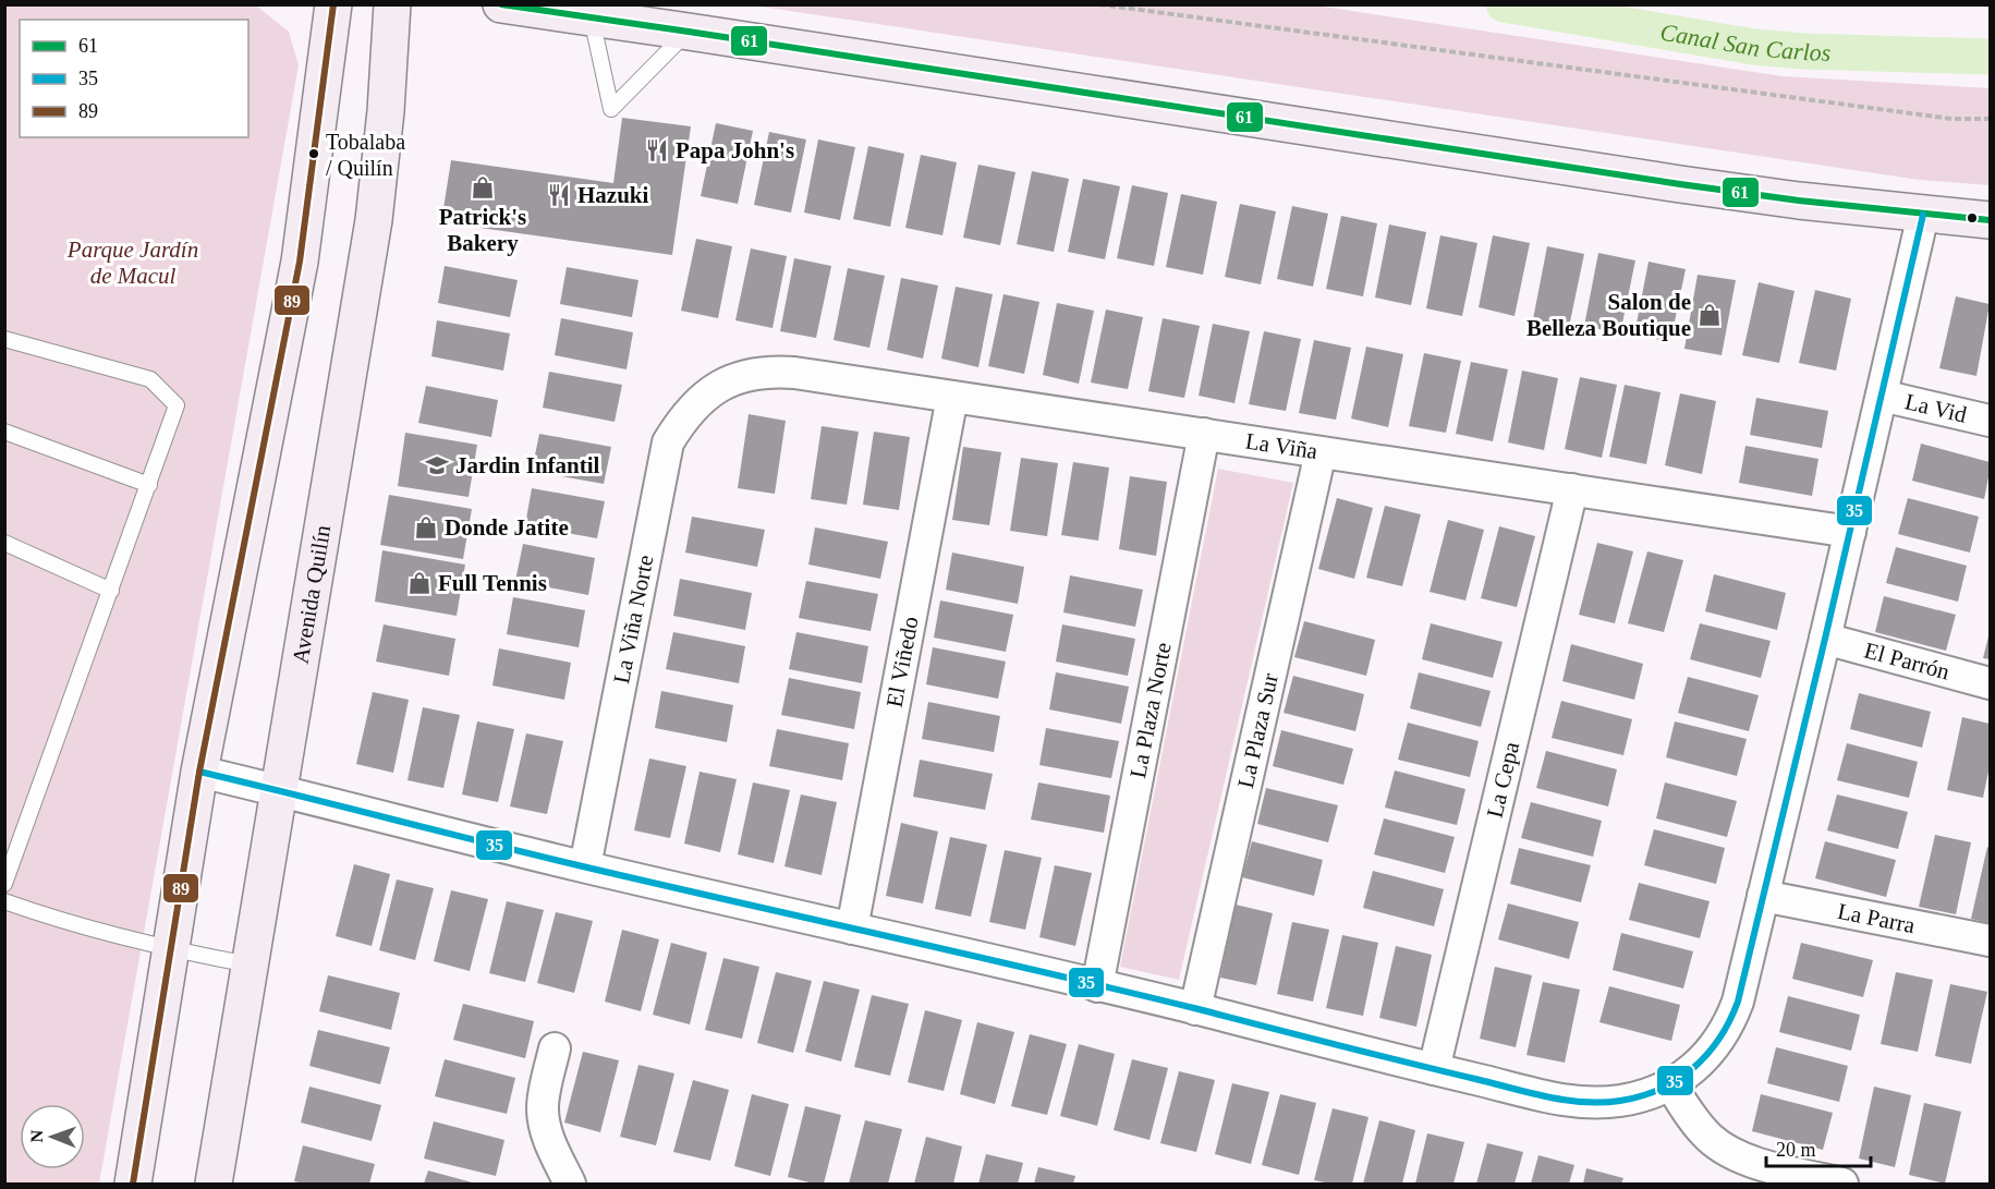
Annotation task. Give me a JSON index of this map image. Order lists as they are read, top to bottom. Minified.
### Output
{"streets":{"main road":["Avenida Quilín"],"street":["La Vid","La Viña","La Viña Norte","El Parrón","El Viñedo","La Plaza Norte","La Plaza Sur","La Cepa","La Parra"]},"crossings":[["La Viña","La Viña Norte"],["La Viña","El Viñedo"],["La Viña","La Plaza Norte"],["La Viña","La Plaza Sur"],["La Viña","La Cepa"]],"water":["Canal San Carlos"],"parks":["Parque Jardín de Macul"],"places":{"restaurant":["Papa John's","Hazuki"],"other":["Tobalaba / Quilín"],"shop":["Patrick's Bakery","Salon de Belleza Boutique","Donde Jatite","Full Tennis"],"school or university":["Jardin Infantil"]},"lines":["transit line 61","transit line 89","transit line 35"],"legend":["61","35","89"],"scale_bar":"20 m","north":"left"}
